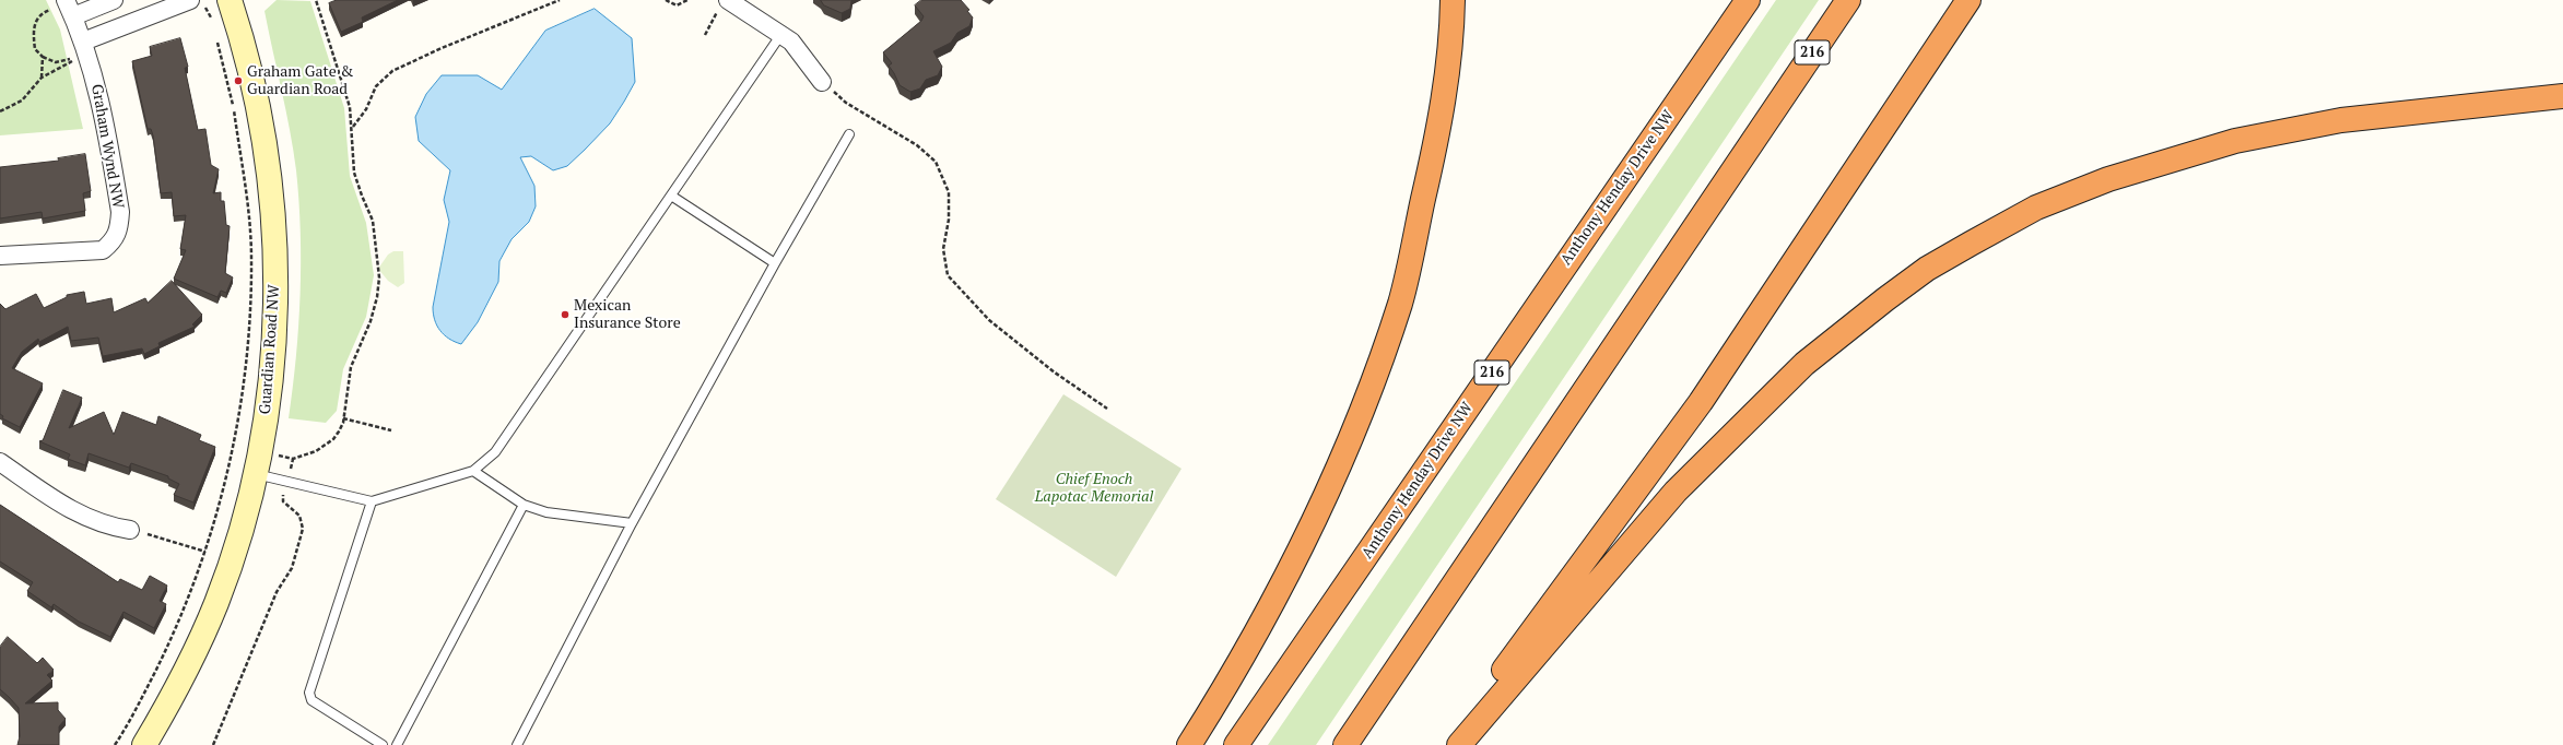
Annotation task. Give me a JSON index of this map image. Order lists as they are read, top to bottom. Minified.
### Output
{"streets":{"highway":["216","Anthony Henday Drive NW"],"main road":["Guardian Road NW"],"street":["Graham Wynd NW"]},"parks":["Chief Enoch Lapotac Memorial"],"places":["Graham Gate & Guardian Road","Mexican Insurance Store"]}
